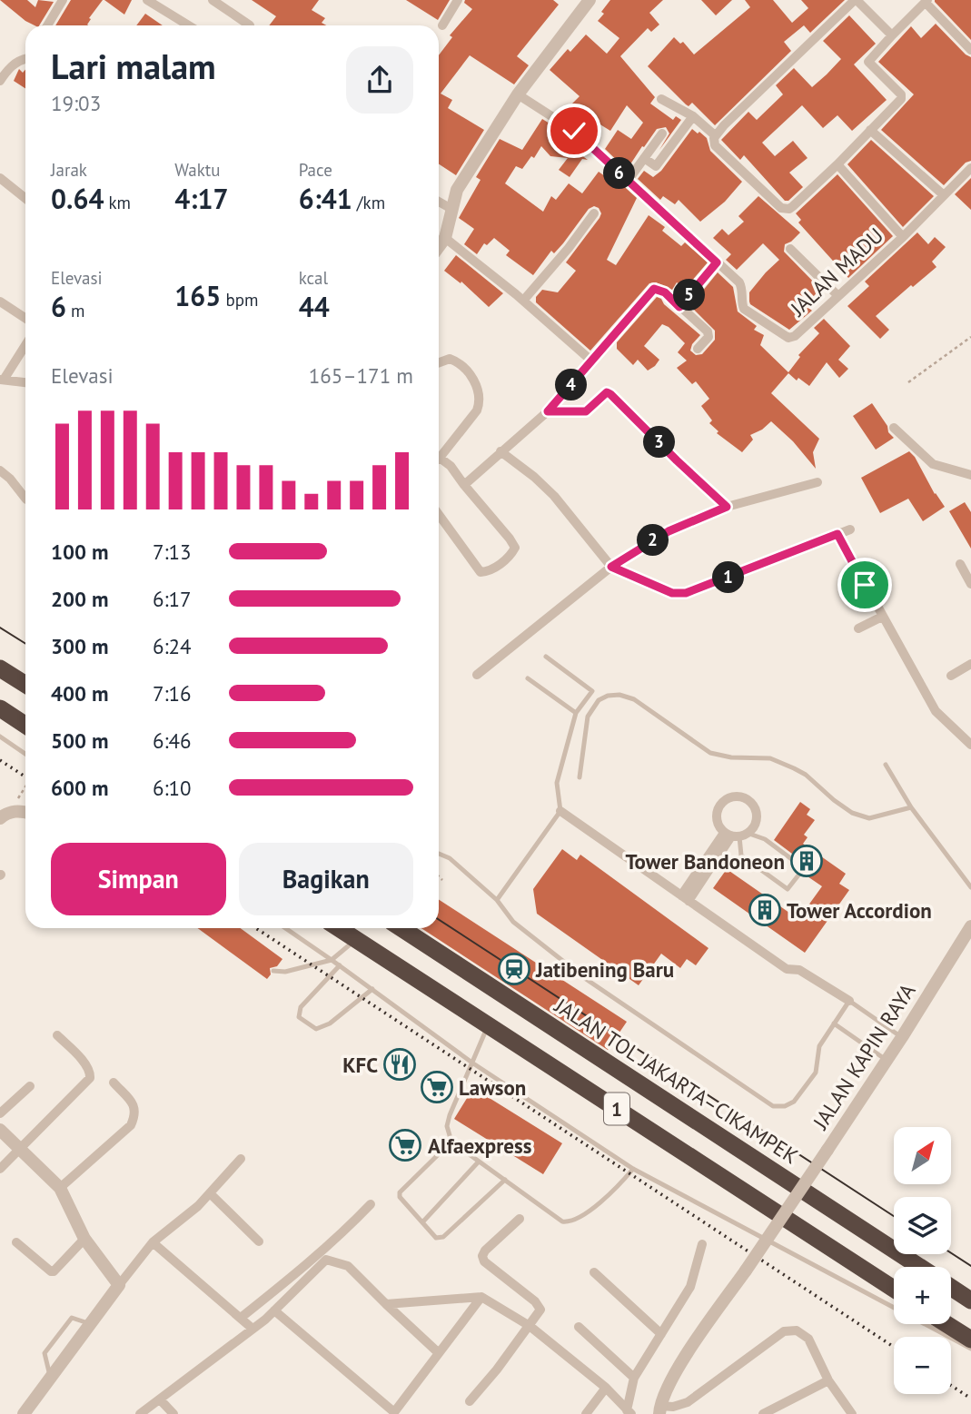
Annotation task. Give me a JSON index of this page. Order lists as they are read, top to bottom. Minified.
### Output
{"streets":{"highway":["JALAN TOL JAKARTA–CIKAMPEK","1"],"street":["JALAN MADU","JALAN KAPIN RAYA"]},"places":{"building":["Tower Bandoneon","Tower Accordion"],"station":["Jatibening Baru"],"restaurant":["KFC"],"supermarket":["Lawson","Alfaexpress"]},"north":"top right","page":{"heading":["Lari malam","19:03"],"stats":[["Jarak","0.64 km"],["Waktu","4:17"],["Pace","6:41 /km"],["Elevasi","6 m"],["165 bpm"],["kcal","44"]],"pins":["6","5","4","3","2","1"],"chart":["Elevasi","165–171 m"],"list":[{"name":"100 m","note":"7:13"},{"name":"200 m","note":"6:17"},{"name":"300 m","note":"6:24"},{"name":"400 m","note":"7:16"},{"name":"500 m","note":"6:46"},{"name":"600 m","note":"6:10"}],"buttons":["Simpan","Bagikan"],"map_buttons":["+","−"]}}
